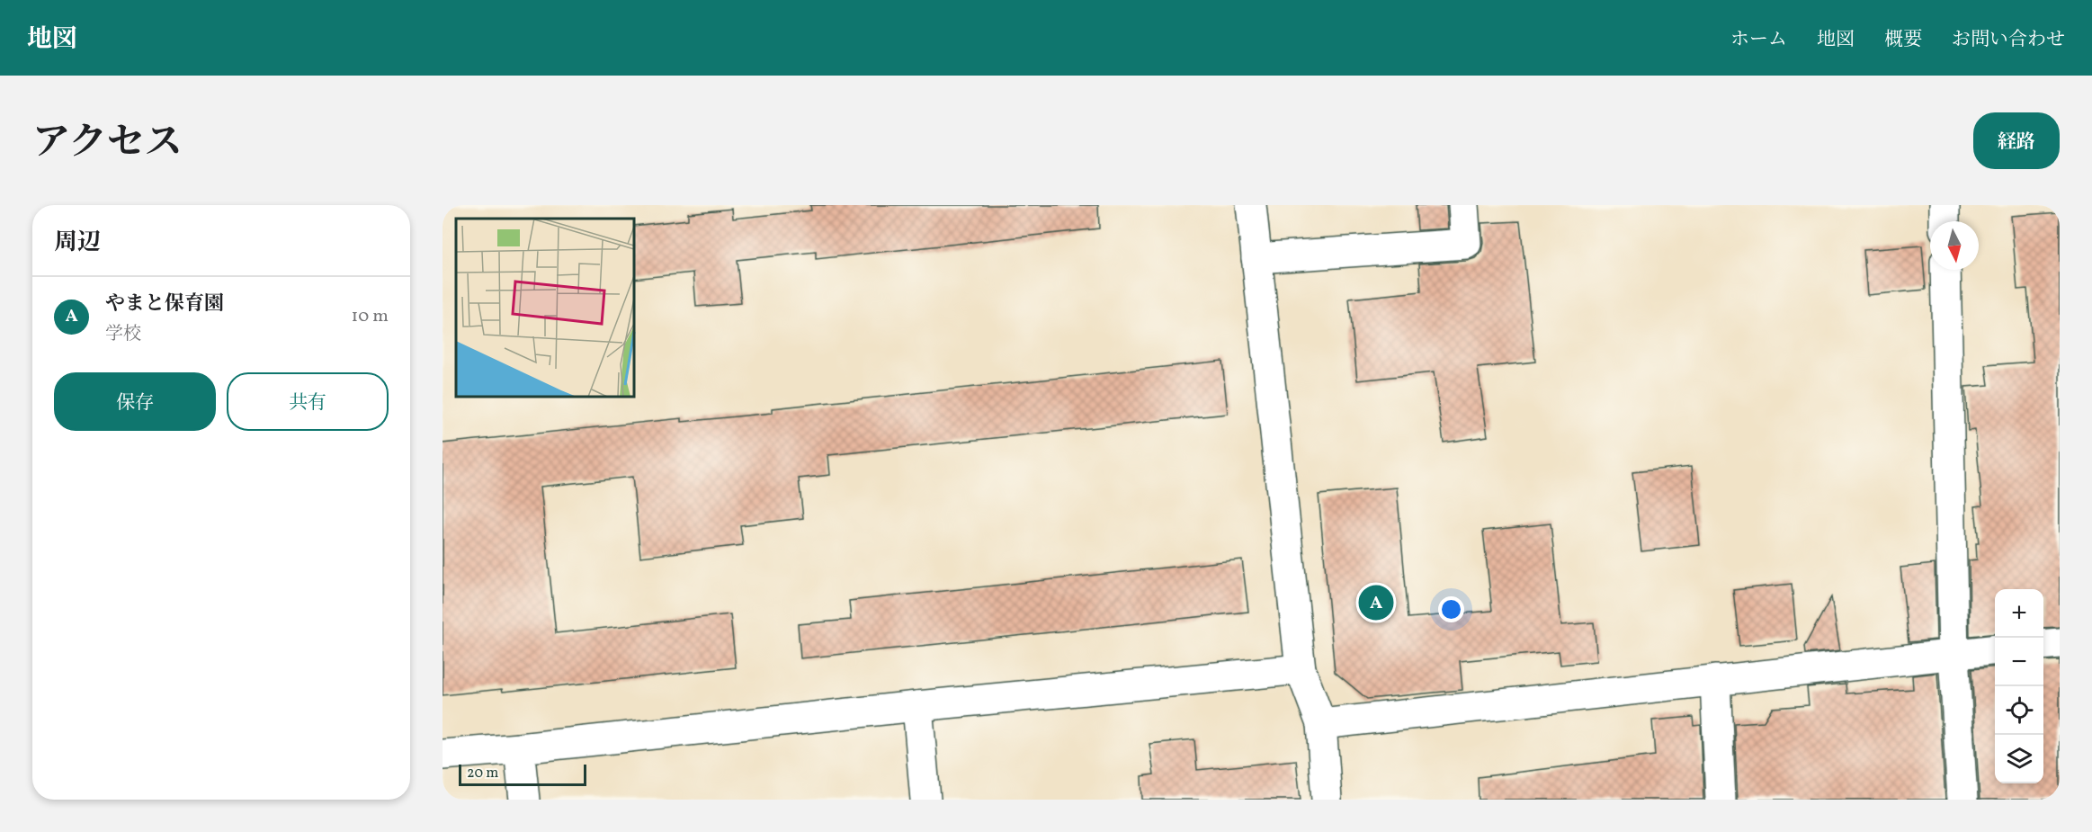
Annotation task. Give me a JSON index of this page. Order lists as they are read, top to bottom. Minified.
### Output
{"scale_bar":"20 m","north":"bottom","page":{"header":"地図","nav":["ホーム","地図","概要","お問い合わせ"],"title":"アクセス","buttons":["経路",["保存","共有"]],"heading":"周辺","list":[{"mark":"A","name":"やまと保育園","note":"学校","value":"10 m"}],"pins":"A","map_buttons":["+","−"],"scale":"20 m"}}
